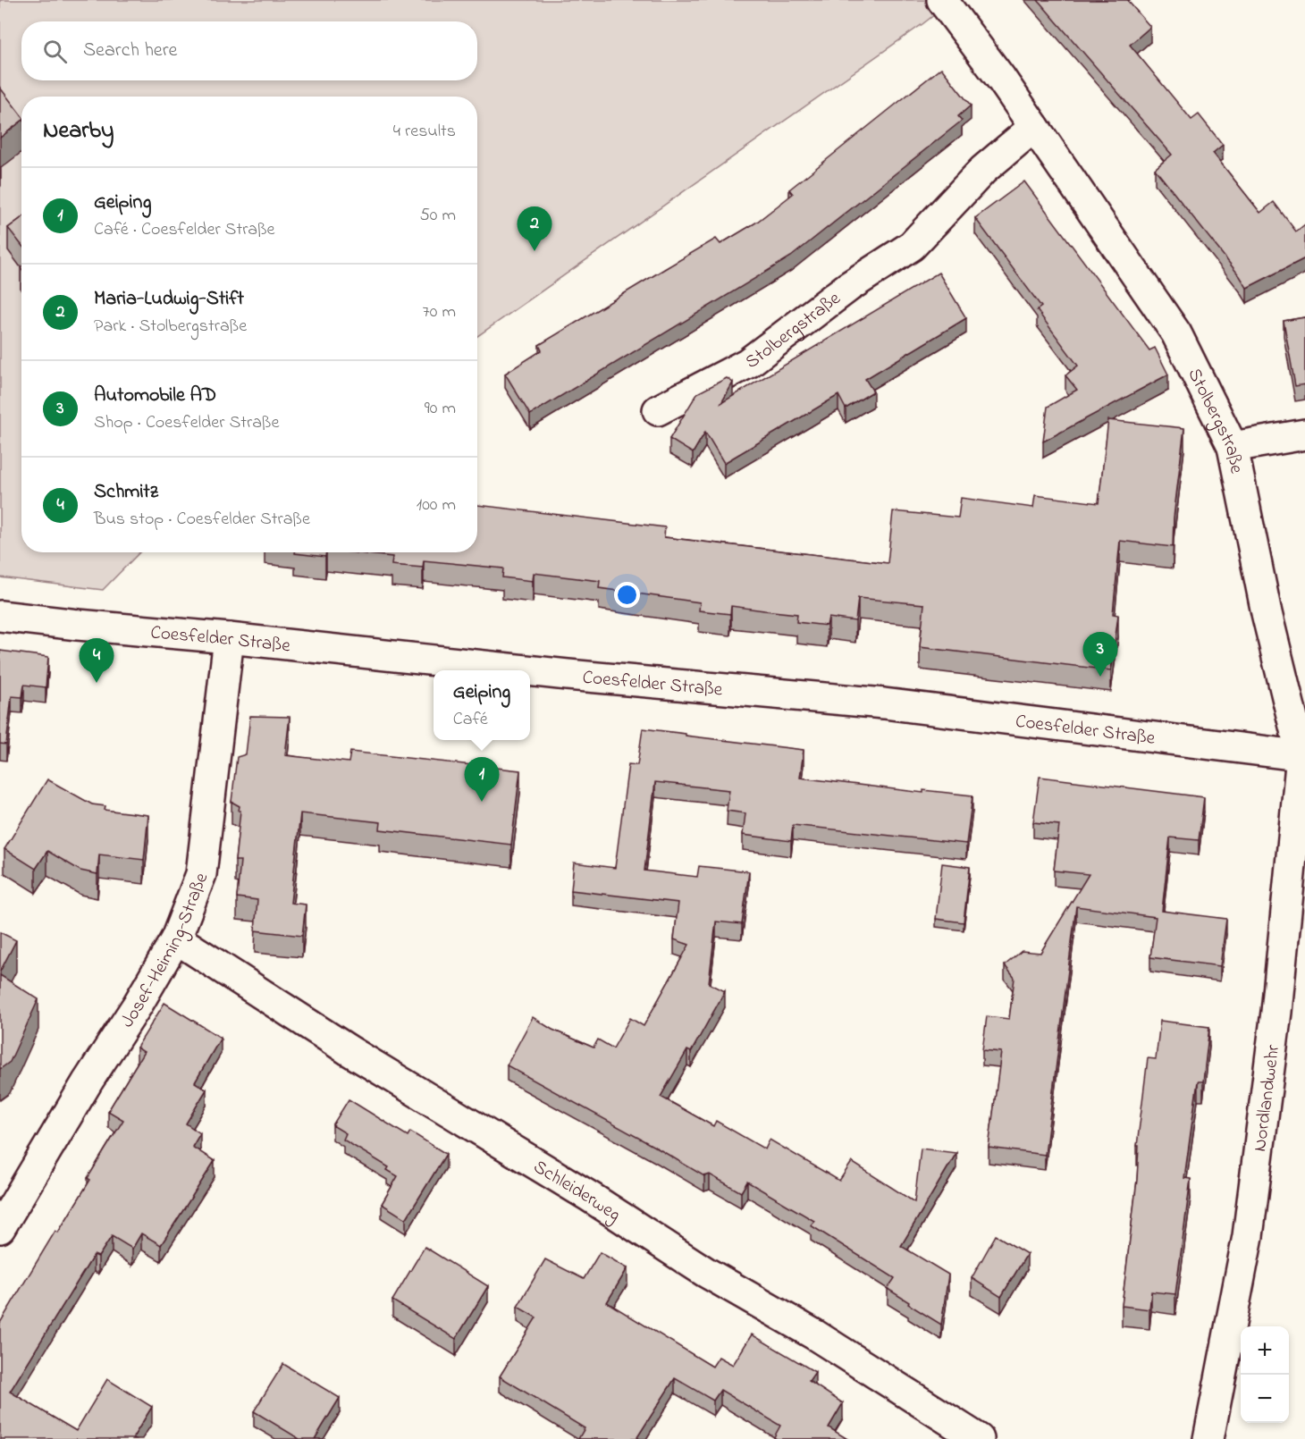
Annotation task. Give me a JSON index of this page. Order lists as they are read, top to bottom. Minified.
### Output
{"streets":{"street":["Stolbergstraße","Coesfelder Straße","Josef-Heiming-Straße","Nordlandwehr","Schleiderweg"]},"crossings":[["Stolbergstraße","Coesfelder Straße"],["Stolbergstraße","Nordlandwehr"],["Coesfelder Straße","Josef-Heiming-Straße"],["Coesfelder Straße","Nordlandwehr"],["Josef-Heiming-Straße","Schleiderweg"]],"page":{"search":"Search here","heading":["Nearby","4 results"],"list":[{"mark":"1","name":"Geiping","note":"Café · Coesfelder Straße","value":"50 m"},{"mark":"2","name":"Maria-Ludwig-Stift","note":"Park · Stolbergstraße","value":"70 m"},{"mark":"3","name":"Automobile AD","note":"Shop · Coesfelder Straße","value":"90 m"},{"mark":"4","name":"Schmitz","note":"Bus stop · Coesfelder Straße","value":"100 m"}],"pins":["2","3","4","1"],"popup":["Geiping","Café"],"map_buttons":["+","−"]}}
